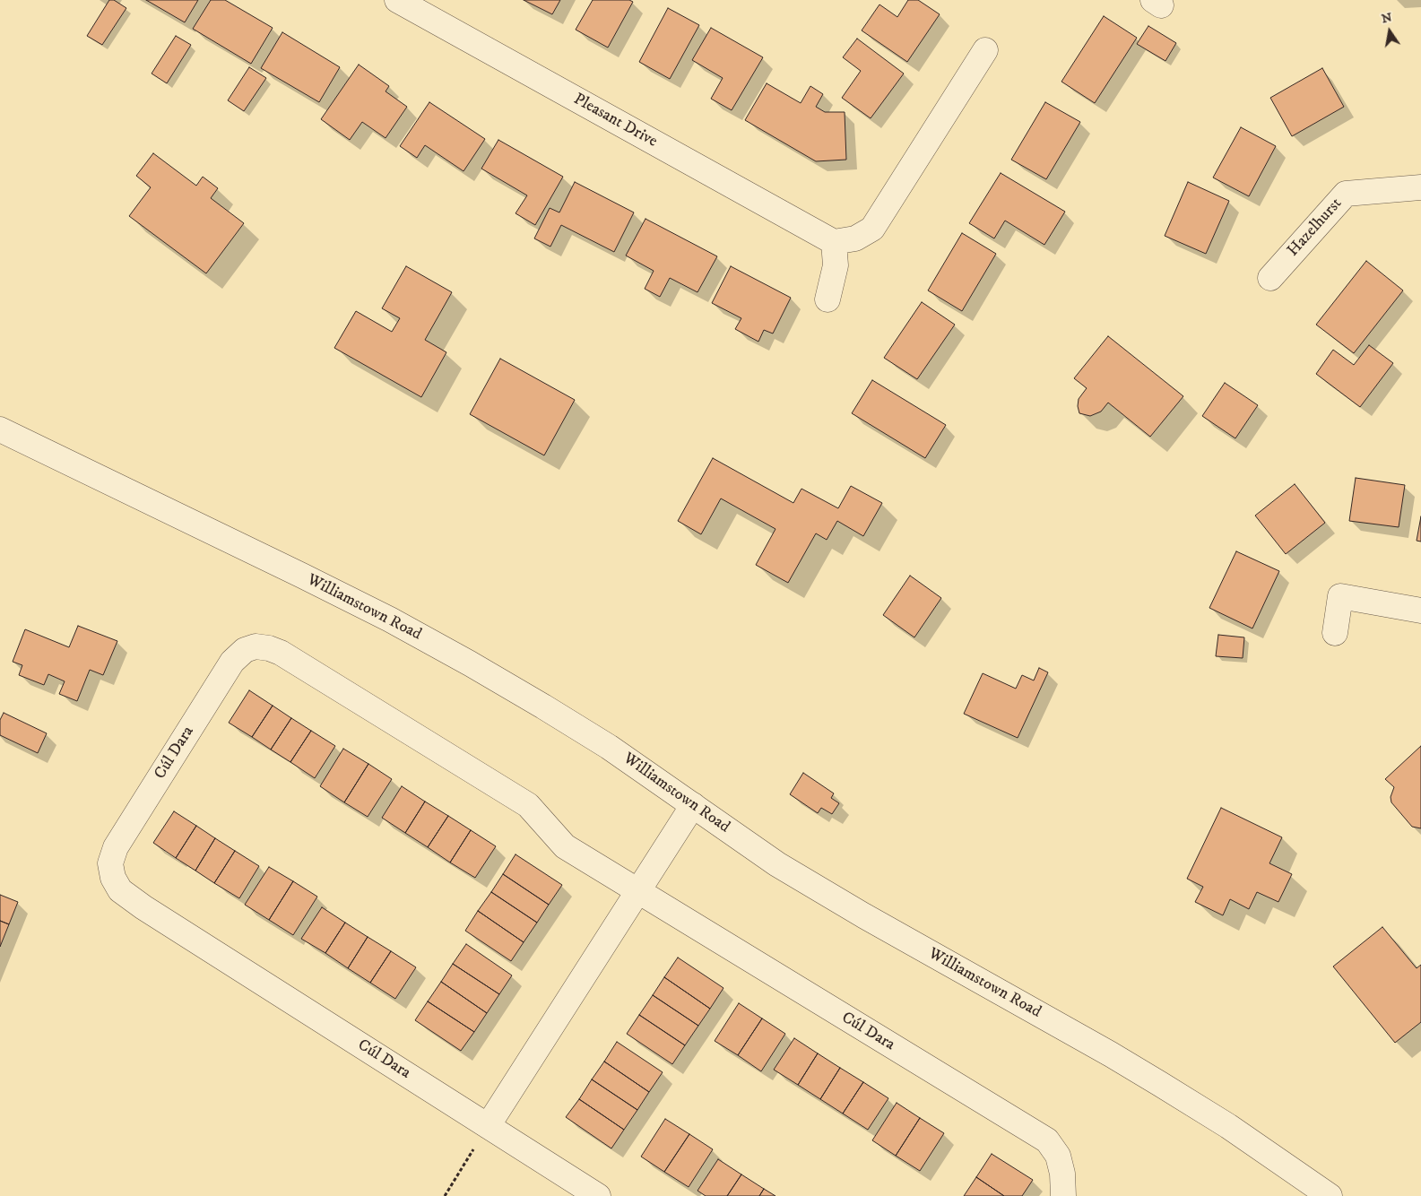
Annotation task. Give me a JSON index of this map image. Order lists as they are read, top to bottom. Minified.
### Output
{"streets":{"street":["Pleasant Drive","Hazelhurst","Williamstown Road","Cúl Dara"]},"north":"top"}
